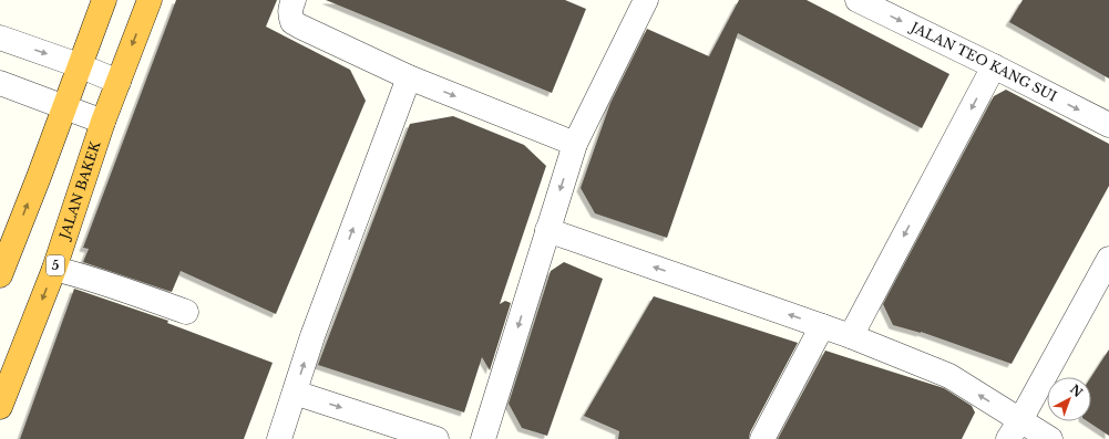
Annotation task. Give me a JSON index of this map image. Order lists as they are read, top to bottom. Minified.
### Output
{"streets":{"highway":["JALAN BAKEK","5"],"street":["JALAN TEO KANG SUI"]},"crossings":[["JALAN BAKEK","5"]],"one_way":["JALAN TEO KANG SUI","JALAN BAKEK"],"north":"top right"}
